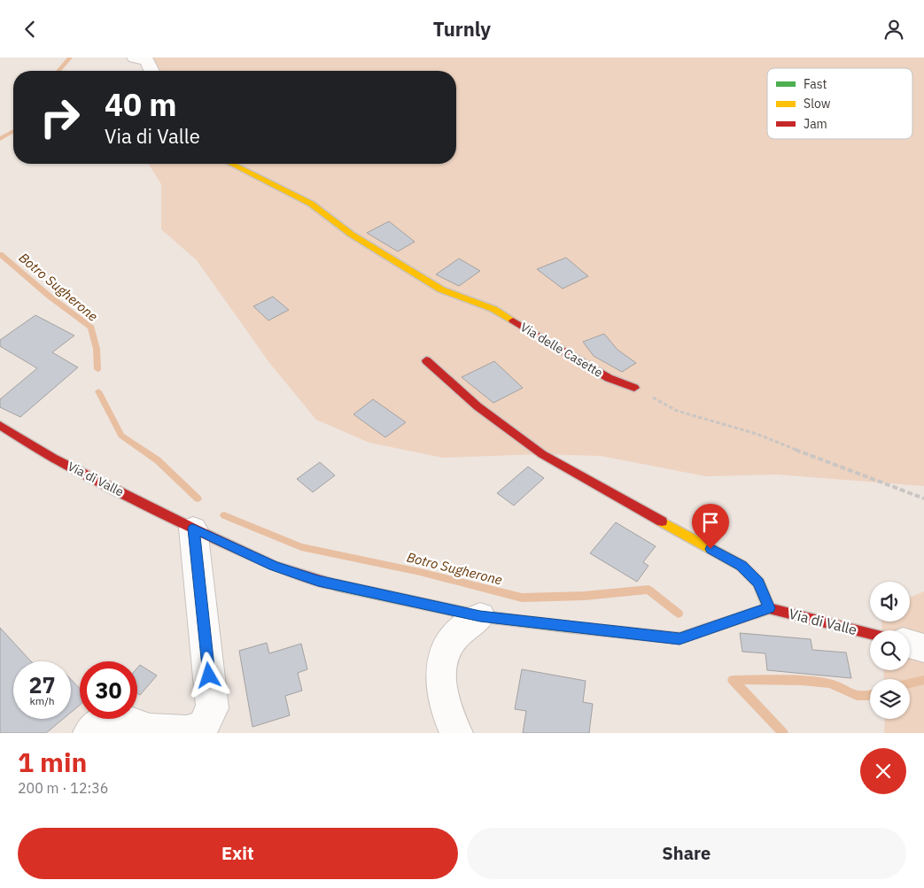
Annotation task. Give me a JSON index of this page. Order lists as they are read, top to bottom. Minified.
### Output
{"streets":{"street":["Via delle Casette","Via di Valle"]},"water":["Botro Sugherone"],"legend":["Fast","Slow","Jam"],"page":{"header":"Turnly","turn":["40 m","Via di Valle"],"speed":"27 km/h","limit":"30","heading":["1 min","200 m · 12:36"],"buttons":["Exit","Share"]}}
